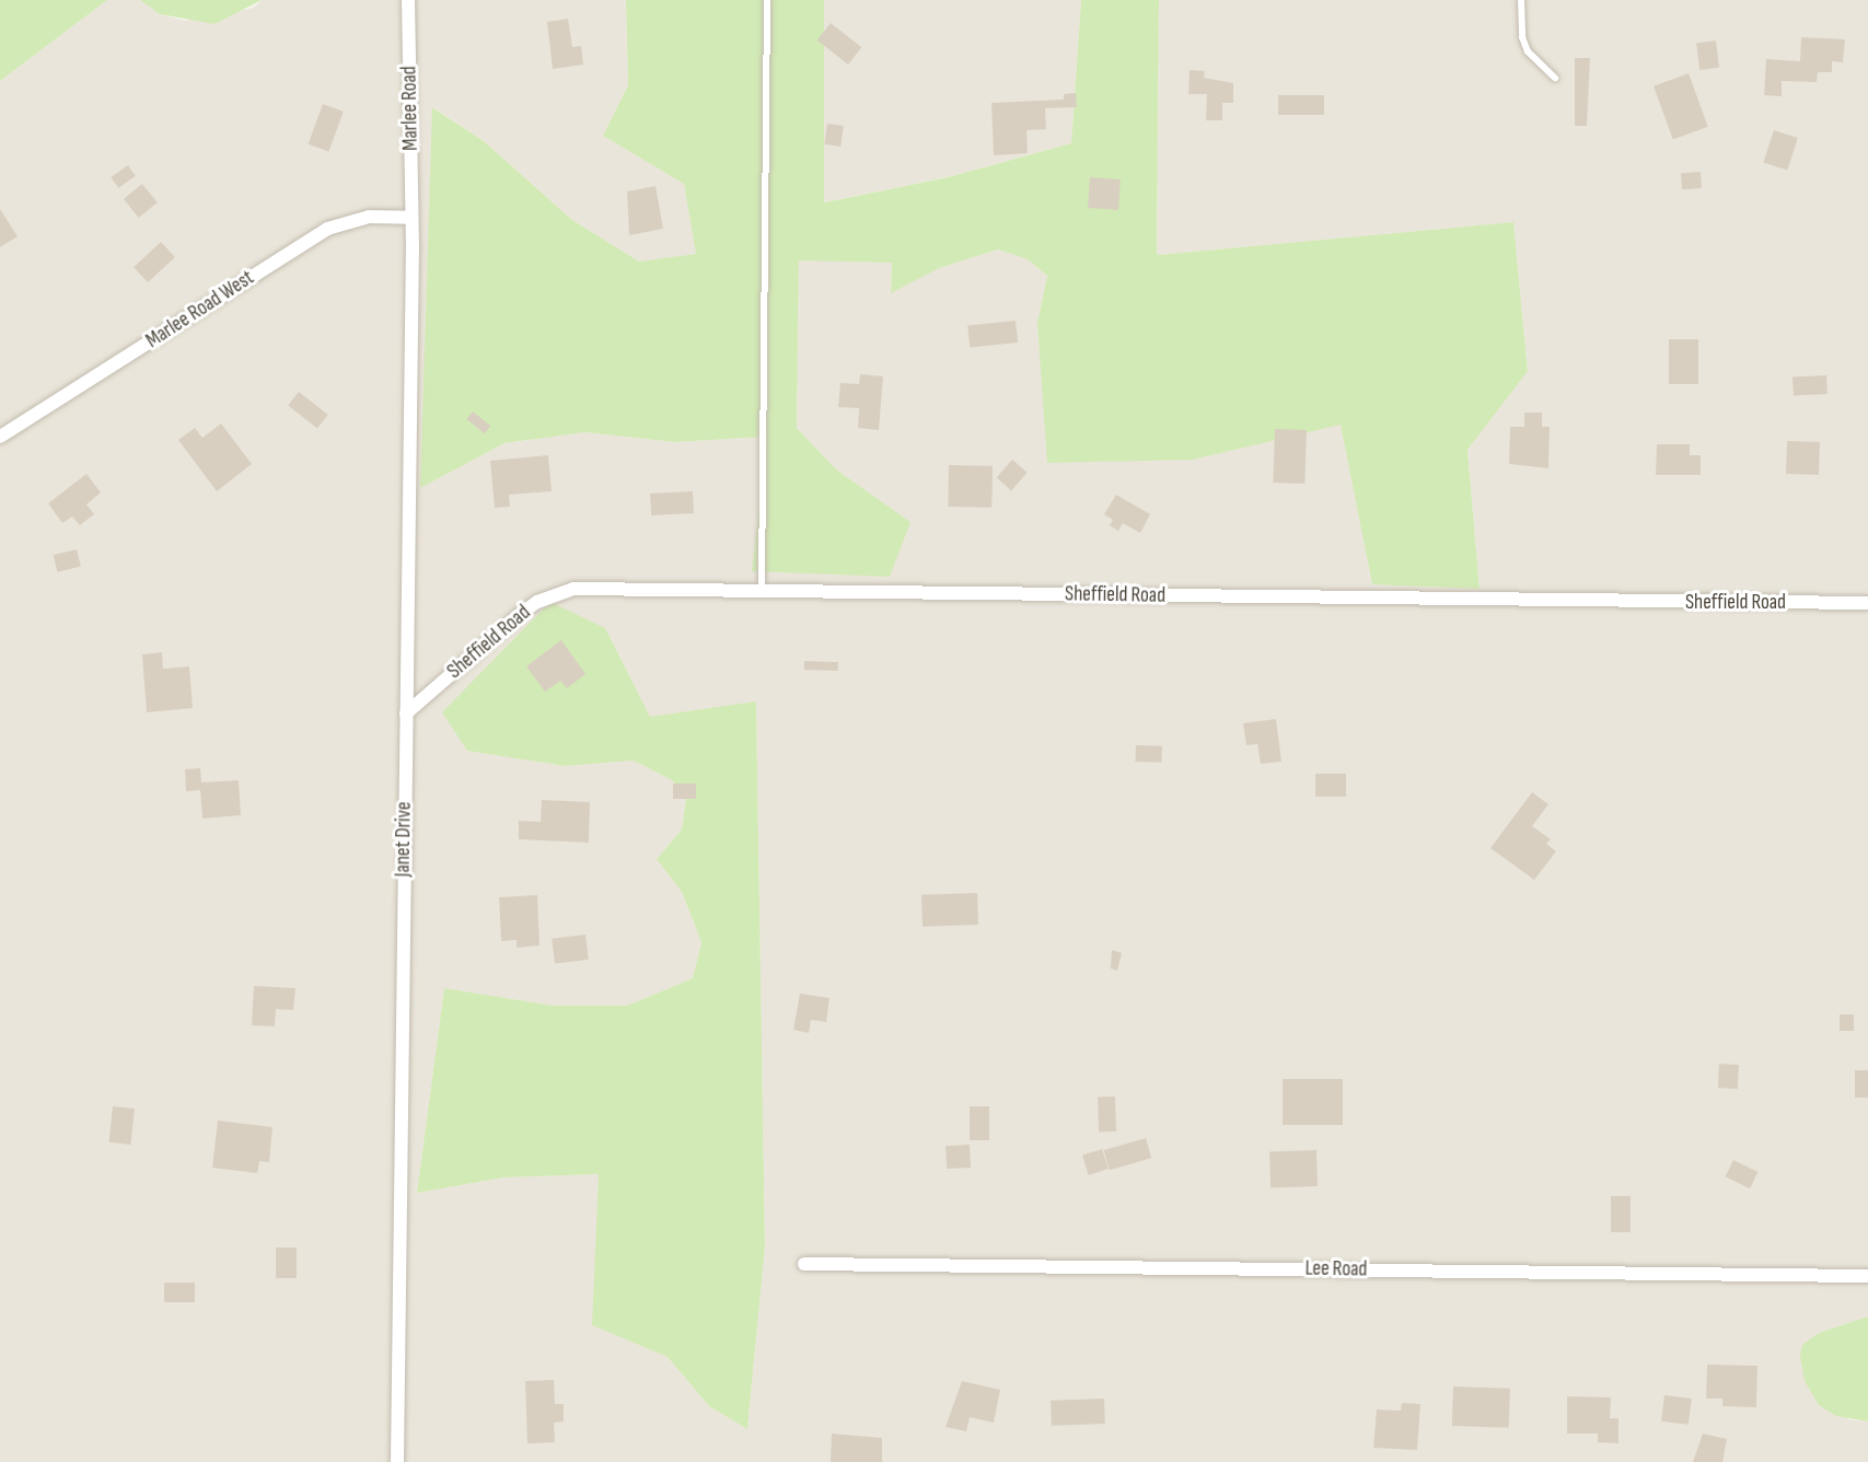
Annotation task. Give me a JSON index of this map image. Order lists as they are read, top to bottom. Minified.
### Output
{"streets":{"street":["Marlee Road","Marlee Road West","Sheffield Road","Janet Drive","Lee Road"]},"crossings":[["Marlee Road","Marlee Road West"],["Marlee Road","Janet Drive"],["Marlee Road West","Janet Drive"],["Sheffield Road","Janet Drive"]]}
